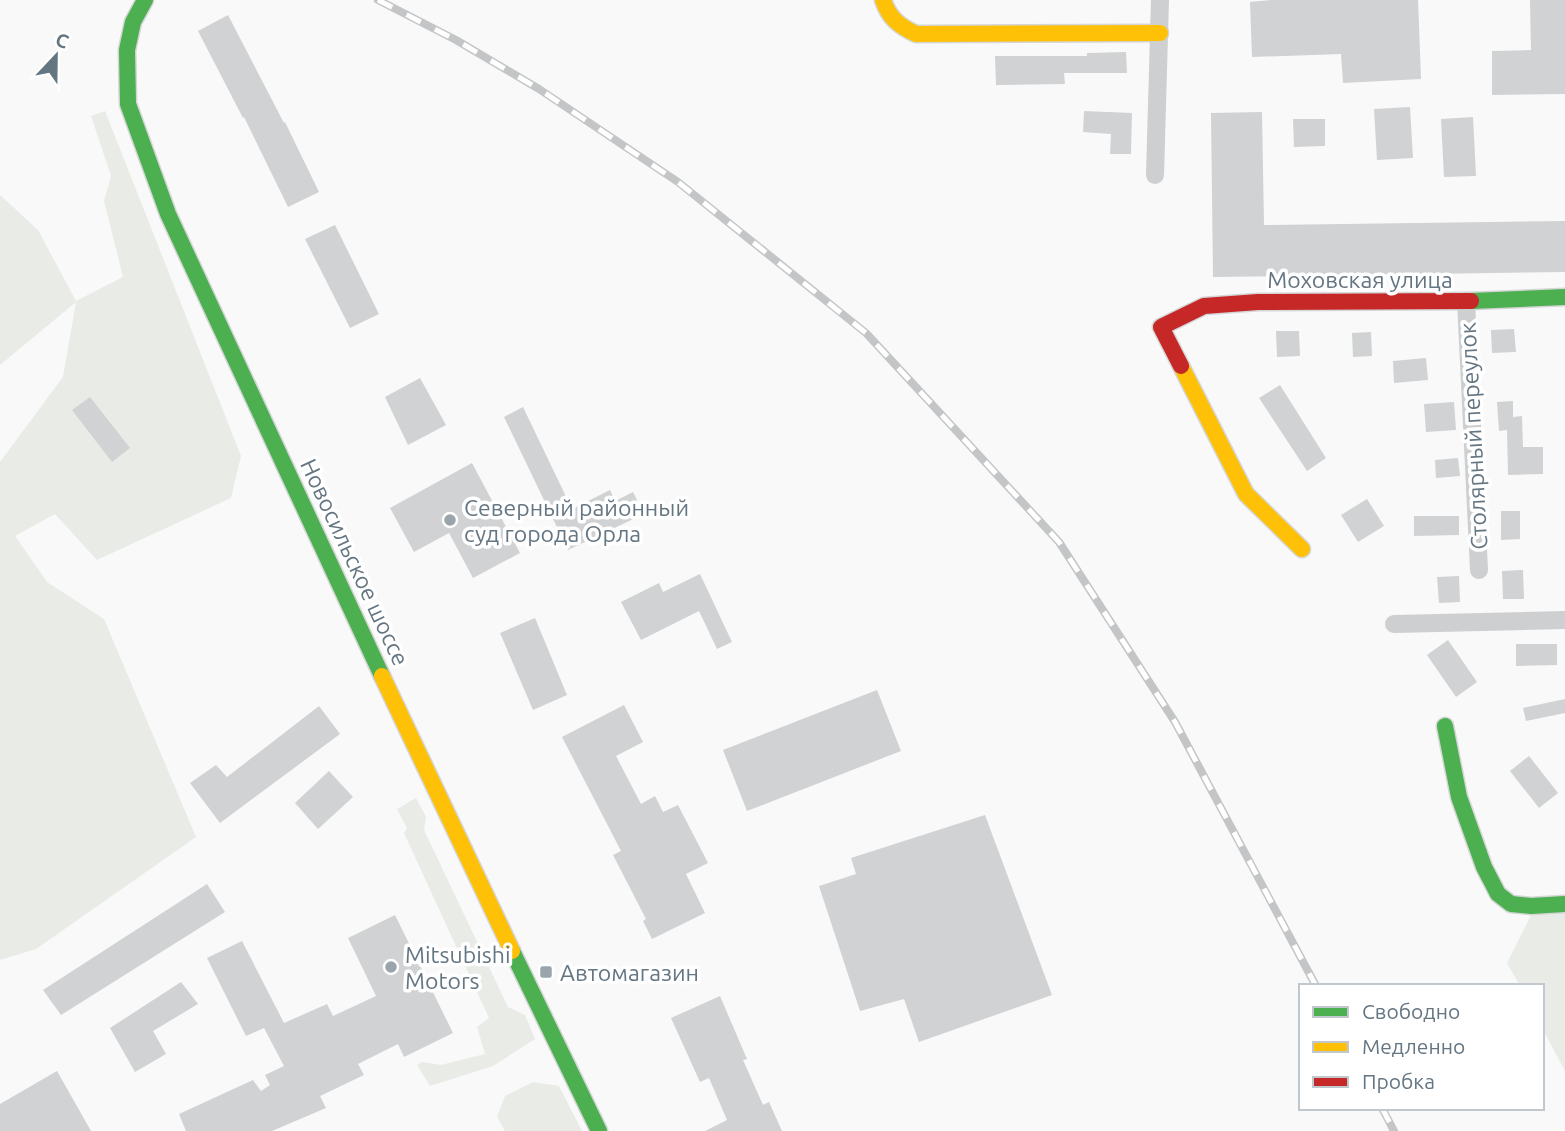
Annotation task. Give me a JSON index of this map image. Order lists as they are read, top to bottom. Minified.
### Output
{"streets":{"street":["Моховская улица","Столярный переулок","Новосильское шоссе"]},"crossings":[["Моховская улица","Столярный переулок"]],"places":{"other":["Северный районный суд города Орла","Mitsubishi Motors"],"transit":["Автомагазин"]},"legend":["Свободно","Медленно","Пробка"],"north":"top"}
